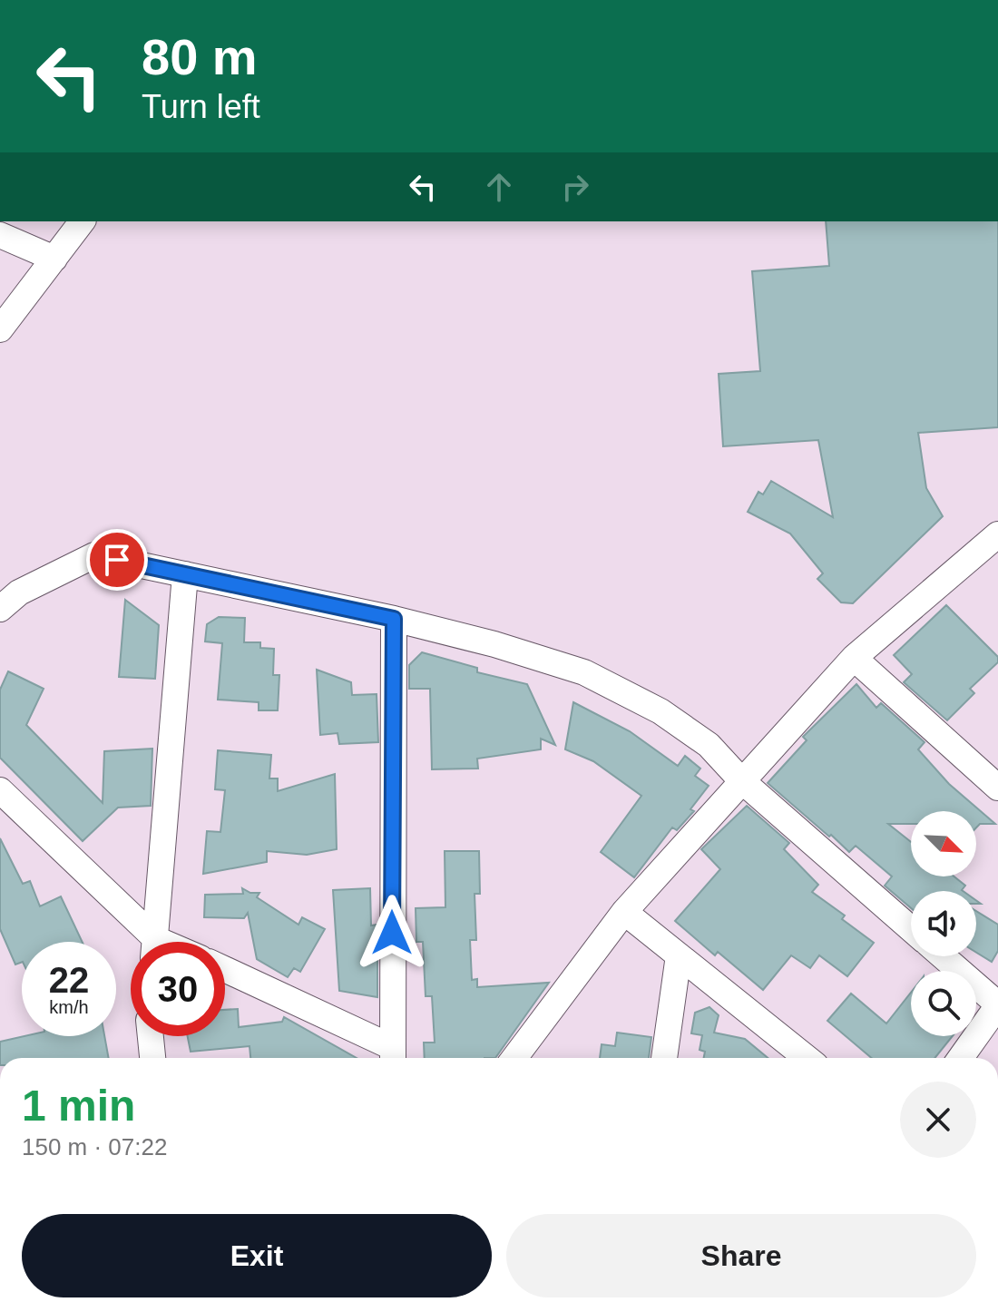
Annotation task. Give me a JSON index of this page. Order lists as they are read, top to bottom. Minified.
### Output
{"north":"bottom right","page":{"turn":["80 m","Turn left"],"speed":"22 km/h","limit":"30","heading":["1 min","150 m · 07:22"],"buttons":["Exit","Share"]}}
